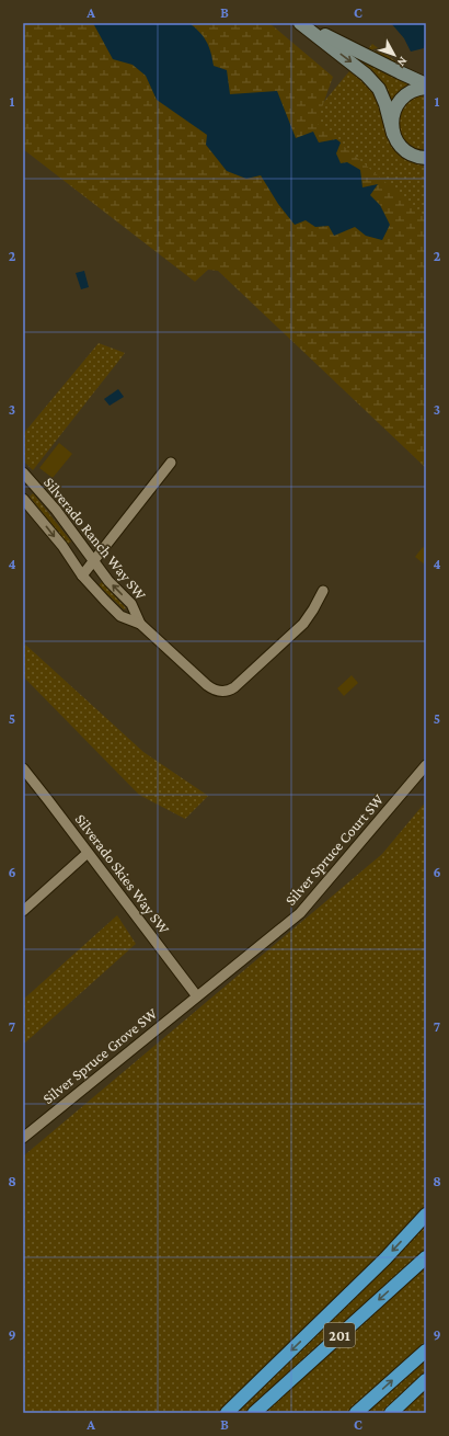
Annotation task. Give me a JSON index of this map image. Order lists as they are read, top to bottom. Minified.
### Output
{"streets":{"highway":["201"],"street":["Silverado Ranch Way SW","Silver Spruce Court SW","Silverado Skies Way SW","Silver Spruce Grove SW"]},"crossings":[["Silver Spruce Court SW","Silverado Skies Way SW"],["Silver Spruce Court SW","Silver Spruce Grove SW"],["Silverado Skies Way SW","Silver Spruce Grove SW"]],"north":"bottom right","grid":{"columns":["A","B","C"],"rows":["1","2","3","4","5","6","7","8","9"]}}
